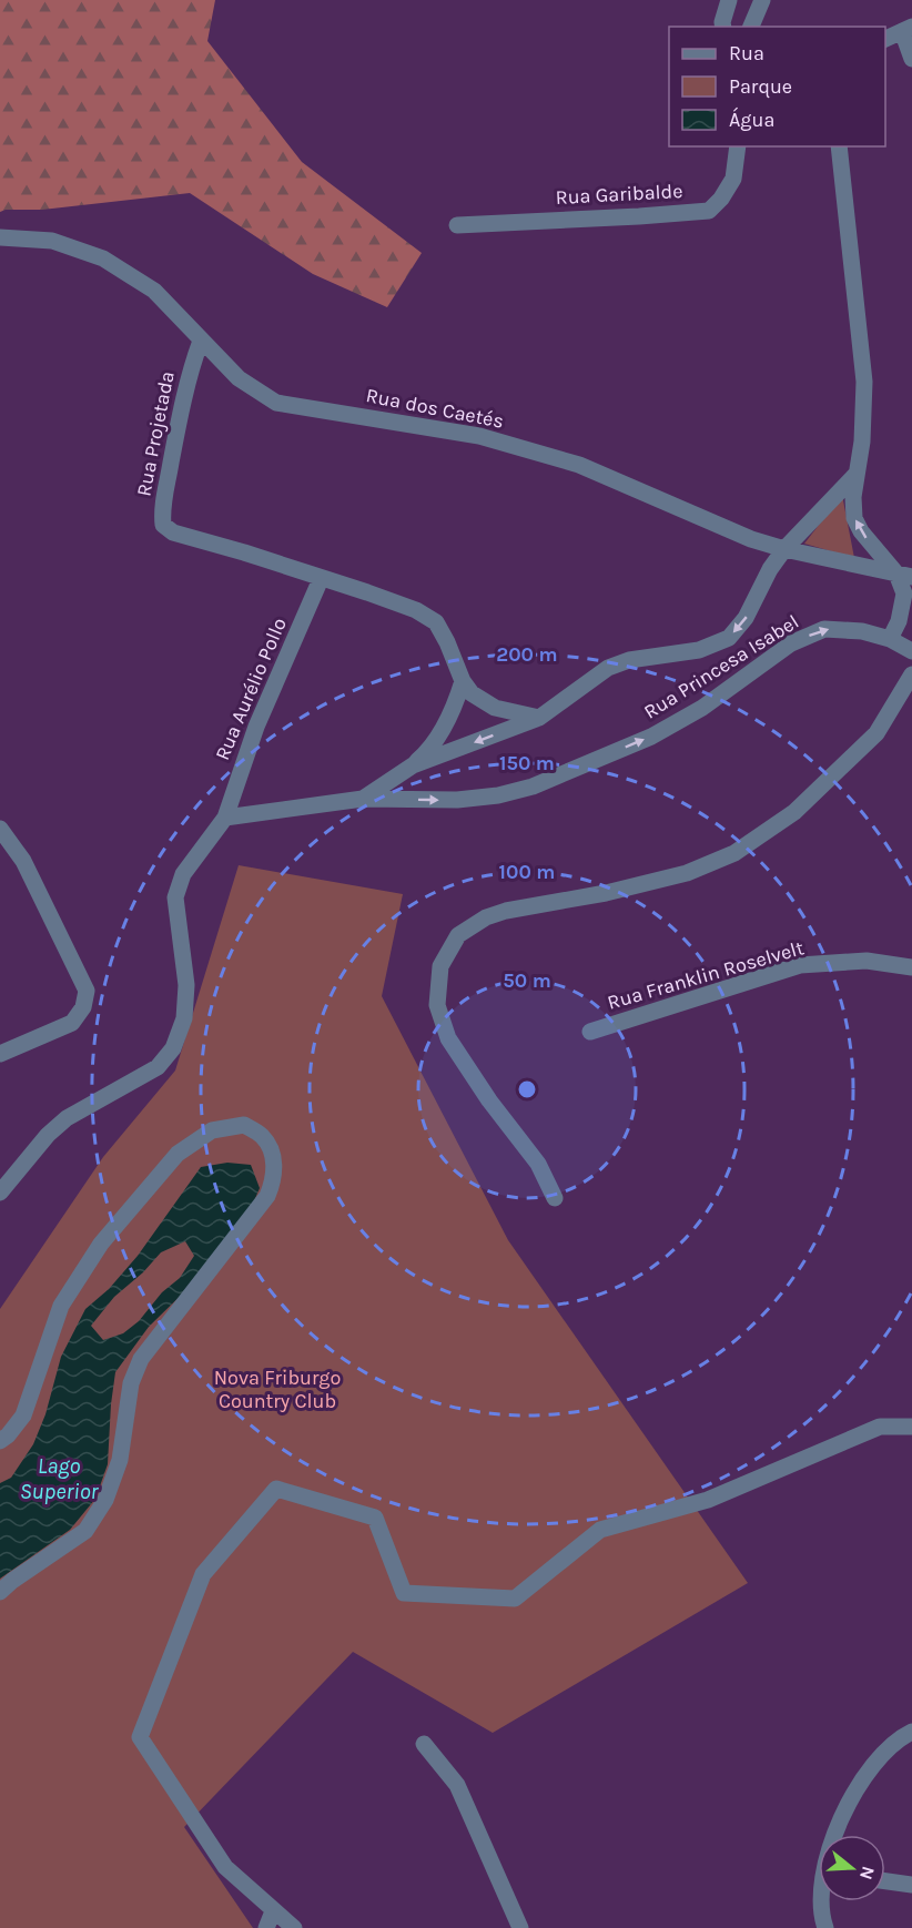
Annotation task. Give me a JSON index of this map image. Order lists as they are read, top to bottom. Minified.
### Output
{"streets":{"street":["Rua Garibalde","Rua dos Caetés","Rua Projetada","Rua Princesa Isabel","Rua Aurélio Pollo","Rua Franklin Roselvelt"]},"crossings":[["Rua dos Caetés","Rua Projetada"],["Rua Projetada","Rua Aurélio Pollo"],["Rua Princesa Isabel","Rua Aurélio Pollo"]],"water":["Lago Superior"],"parks":["Nova Friburgo Country Club"],"legend":["Rua","Parque","Água"],"north":"right","rings":["200 m","150 m","100 m","50 m"]}
